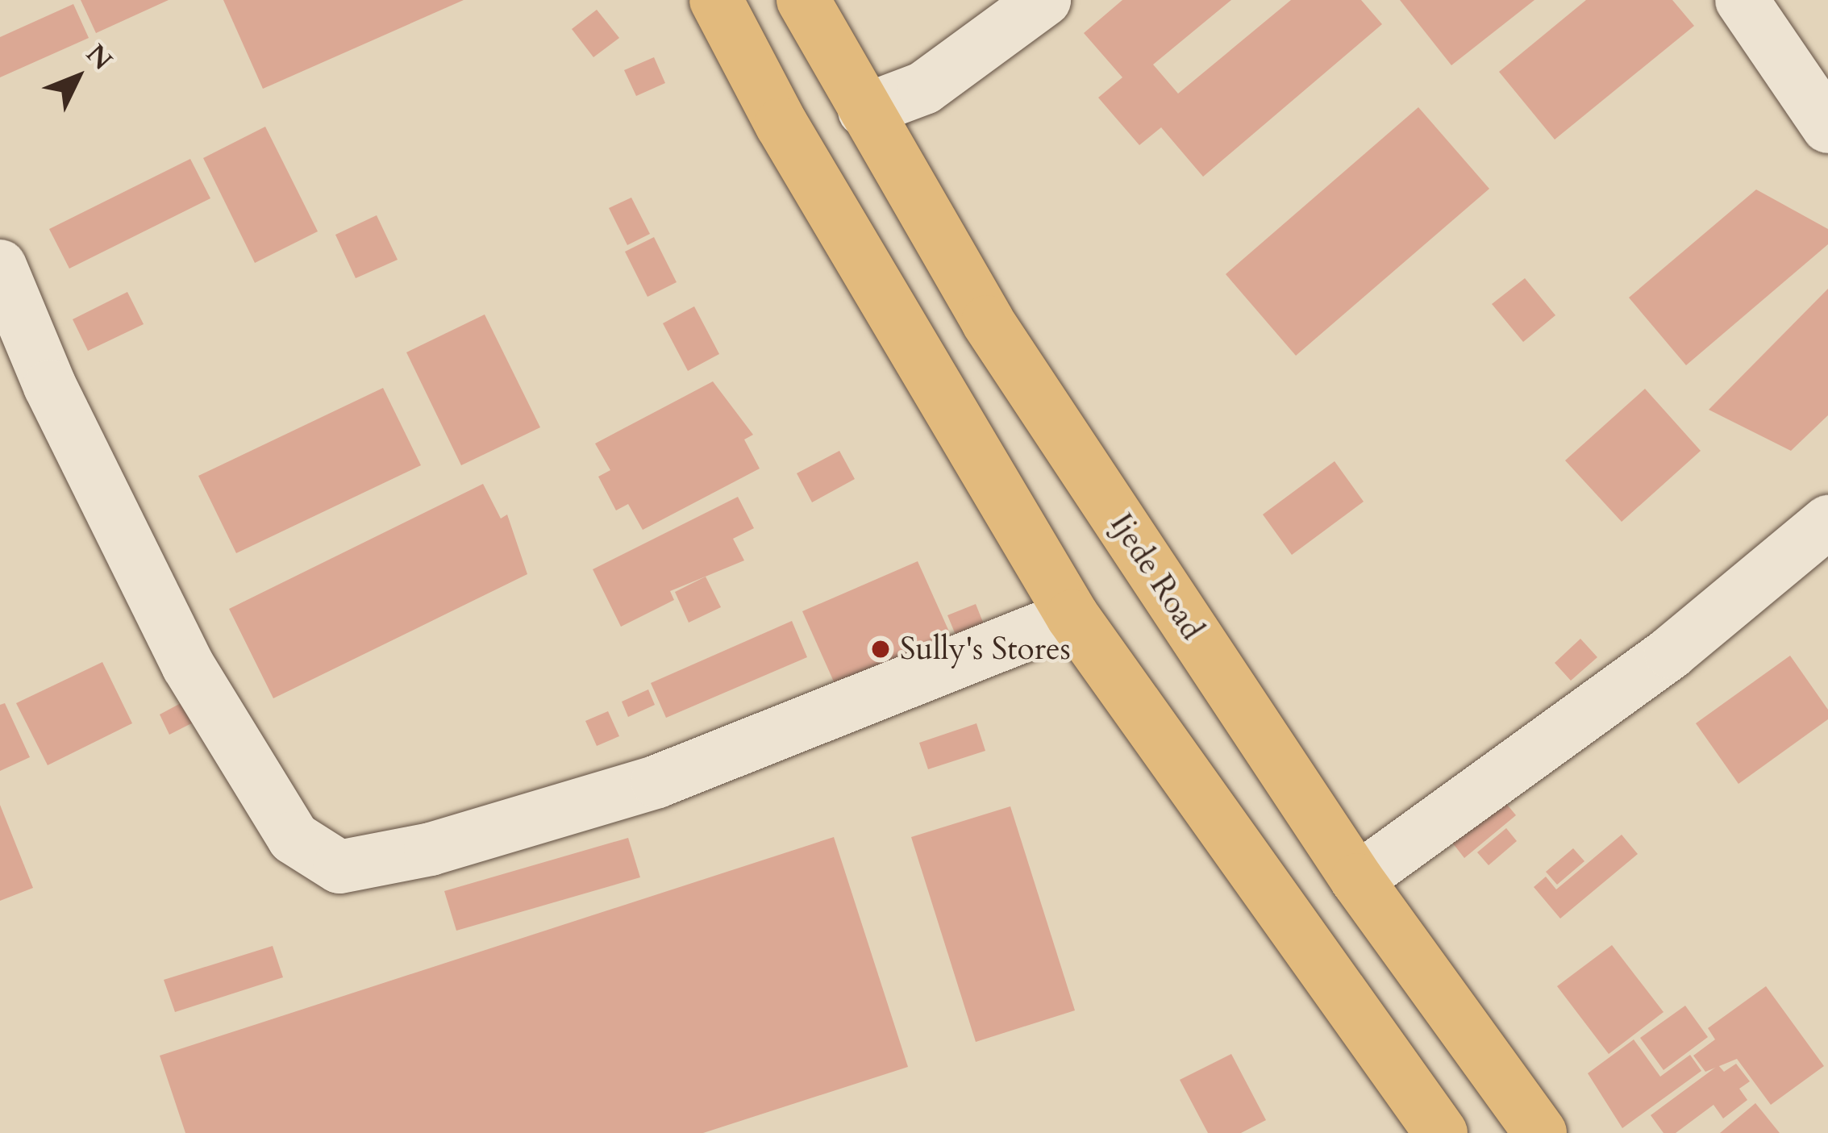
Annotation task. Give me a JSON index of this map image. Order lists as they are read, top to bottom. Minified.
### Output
{"streets":{"main road":["Ijede Road"]},"places":["Sully's Stores"],"north":"top right"}
